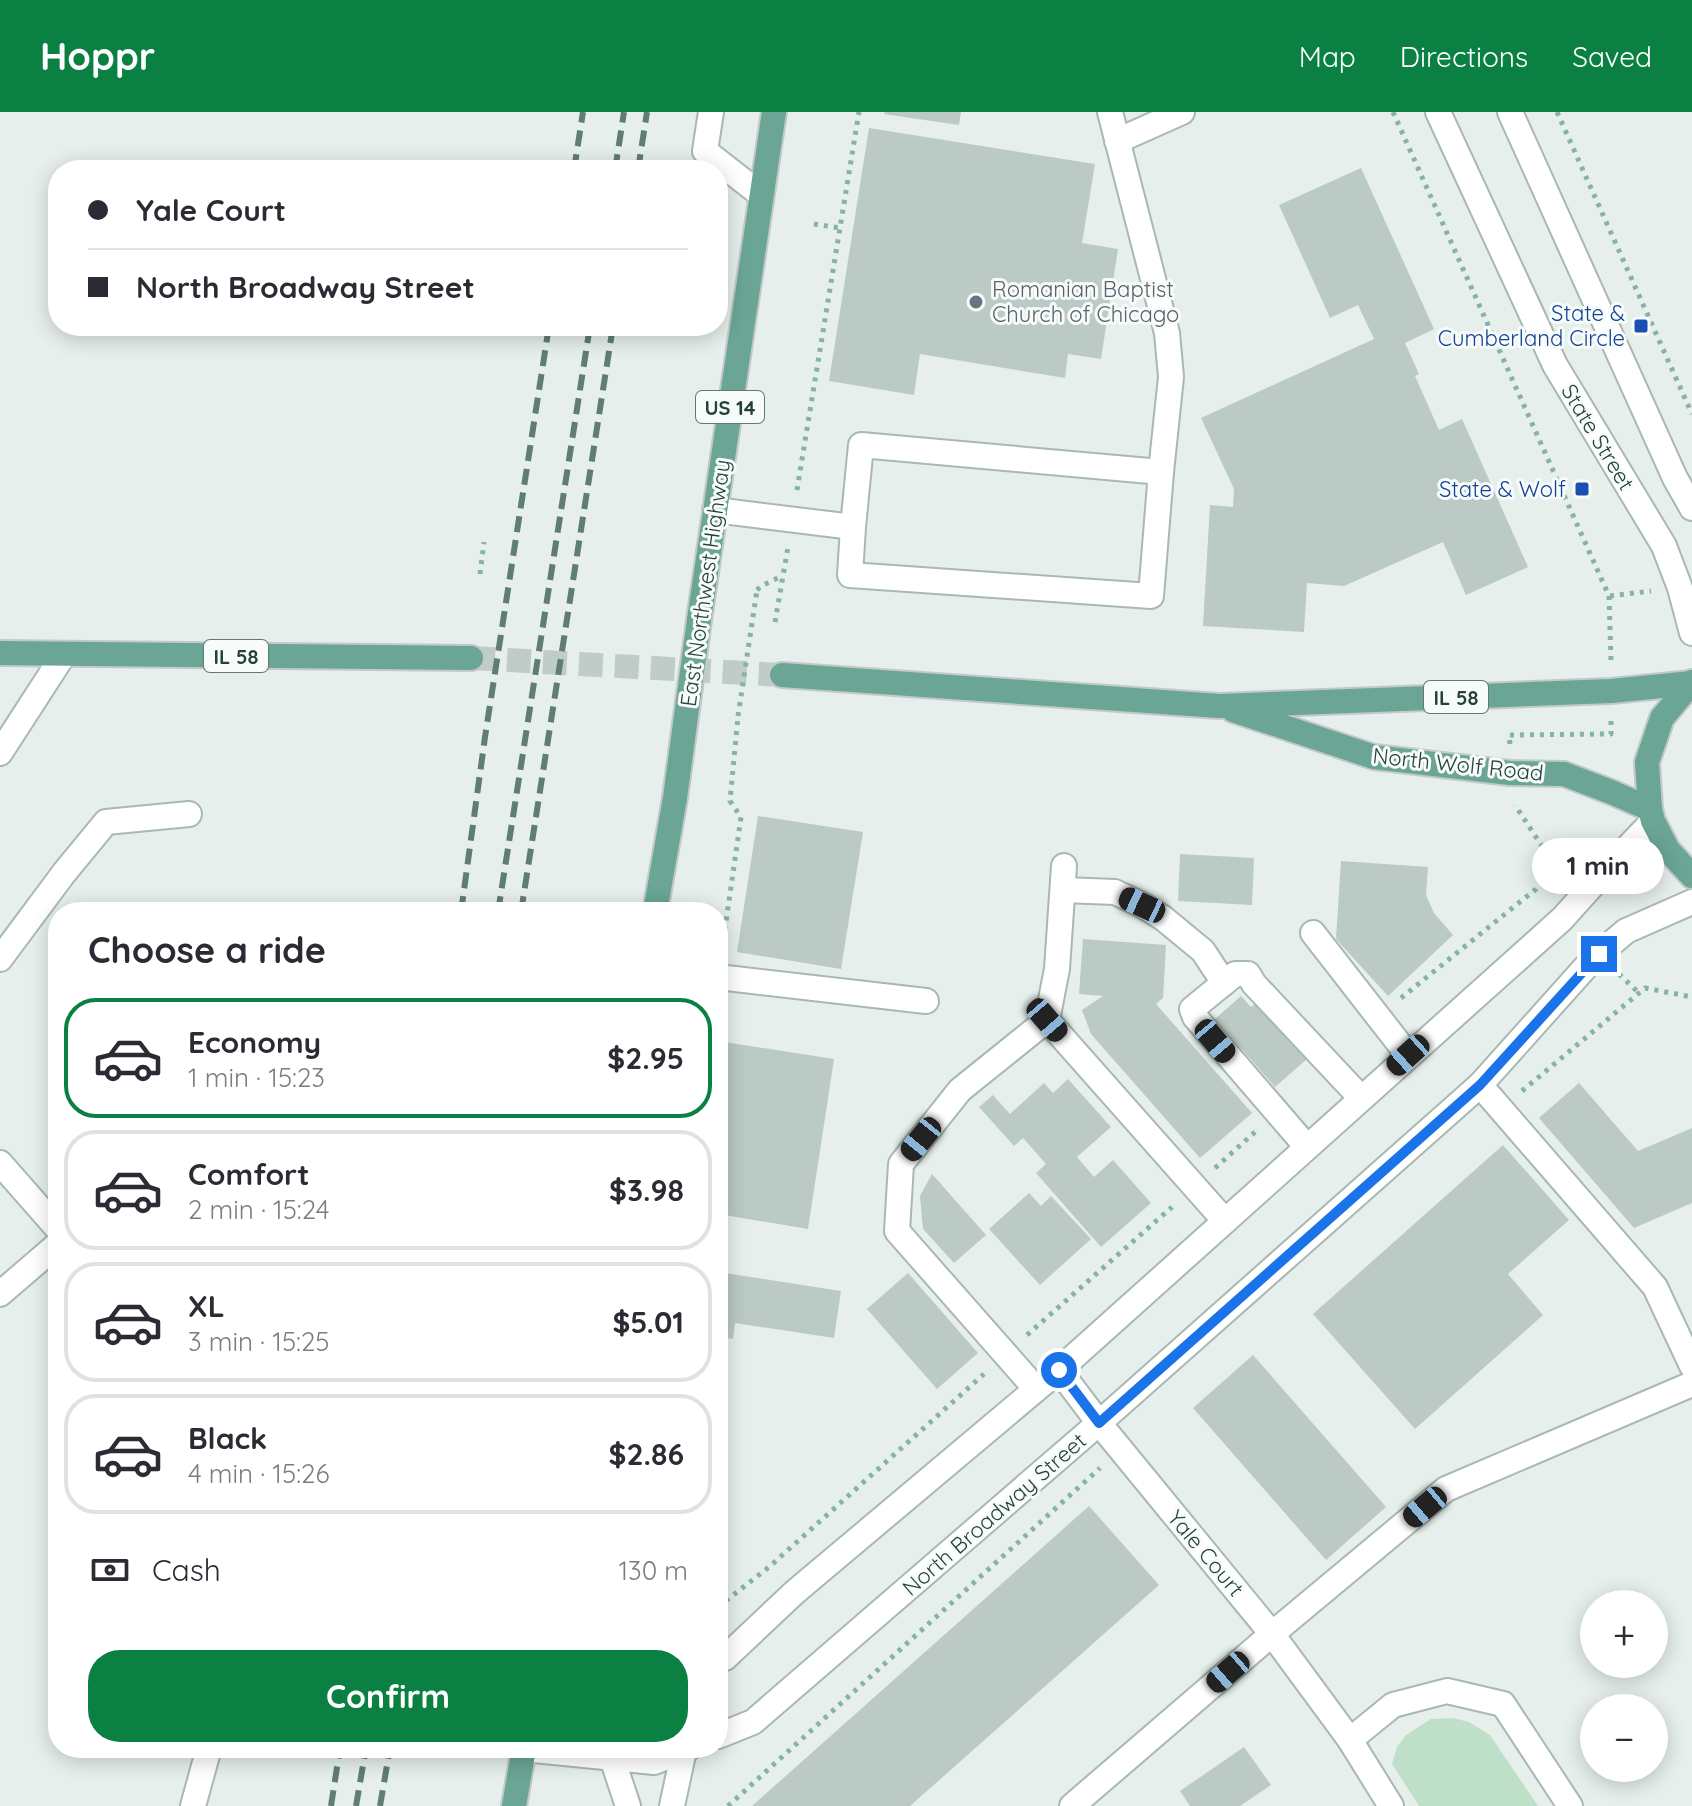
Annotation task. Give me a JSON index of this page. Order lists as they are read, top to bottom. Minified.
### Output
{"streets":{"main road":["US 14","East Northwest Highway","IL 58","North Wolf Road"],"street":["State Street","North Broadway Street","Yale Court"]},"crossings":[["IL 58","North Wolf Road"],["North Broadway Street","Yale Court"]],"places":{"other":["Romanian Baptist Church of Chicago"],"transit":["State & Cumberland Circle","State & Wolf"]},"page":{"header":"Hoppr","nav":["Map","Directions","Saved"],"banner":["Yale Court","North Broadway Street"],"bubble":"1 min","heading":"Choose a ride","list":[{"name":"Economy","note":"1 min · 15:23","value":"$2.95"},{"name":"Comfort","note":"2 min · 15:24","value":"$3.98"},{"name":"XL","note":"3 min · 15:25","value":"$5.01"},{"name":"Black","note":"4 min · 15:26","value":"$2.86"}],"pay":["Cash","130 m"],"map_buttons":["+","−"],"buttons":"Confirm"}}
